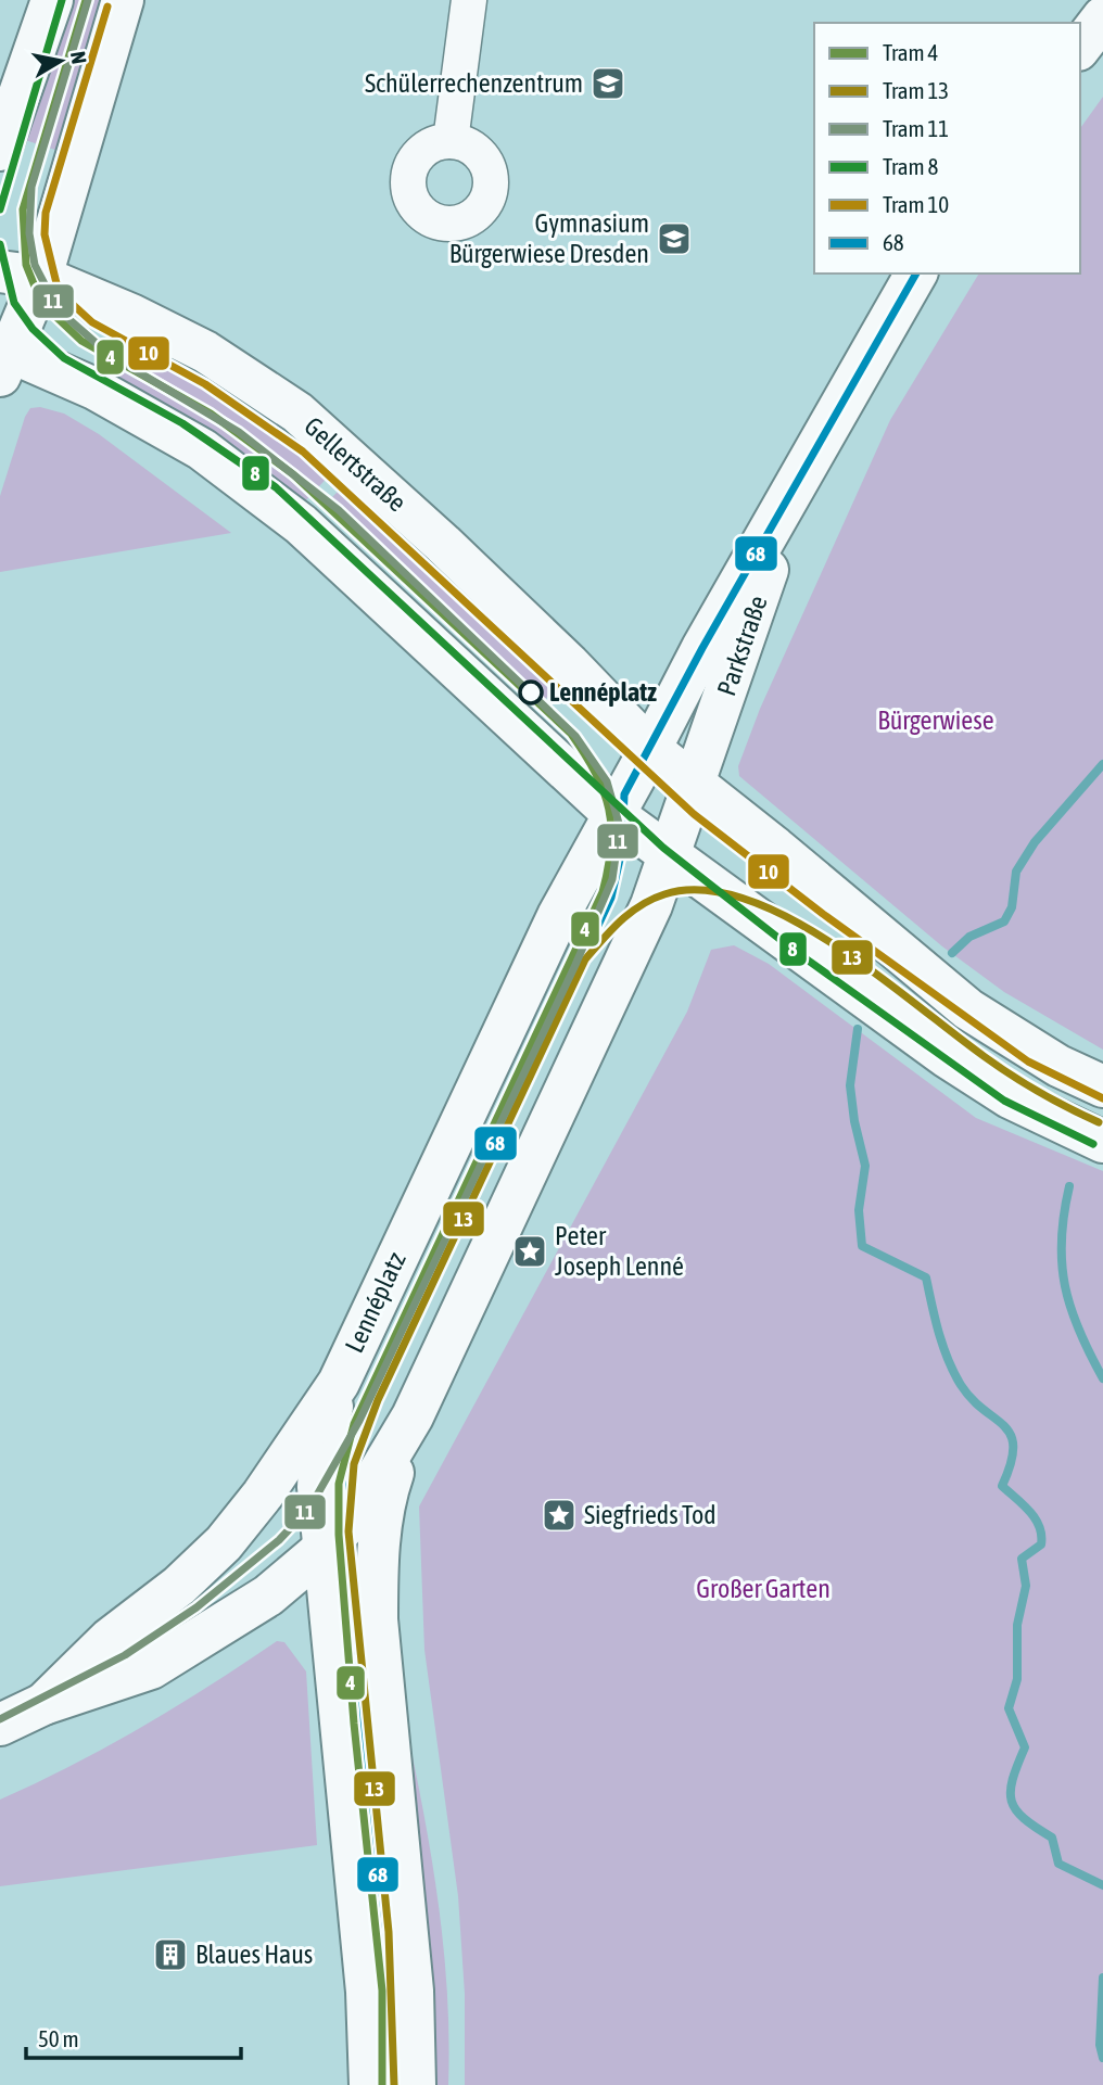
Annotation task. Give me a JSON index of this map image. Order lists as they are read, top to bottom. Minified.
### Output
{"streets":{"main road":["Gellertstraße","Parkstraße","Lennéplatz"]},"crossings":[["Gellertstraße","Parkstraße"],["Gellertstraße","Lennéplatz"],["Parkstraße","Lennéplatz"]],"parks":["Bürgerwiese","Großer Garten"],"places":{"school or university":["Schülerrechenzentrum","Gymnasium Bürgerwiese Dresden"],"other":["Lennéplatz"],"place":["Peter Joseph Lenné","Siegfrieds Tod"],"building":["Blaues Haus"]},"lines":["tram line 4","tram line 11","tram line 8","tram line 10","transit line 68","tram line 13"],"legend":["Tram 4","Tram 13","Tram 11","Tram 8","Tram 10","68"],"scale_bar":"50 m","north":"right"}
